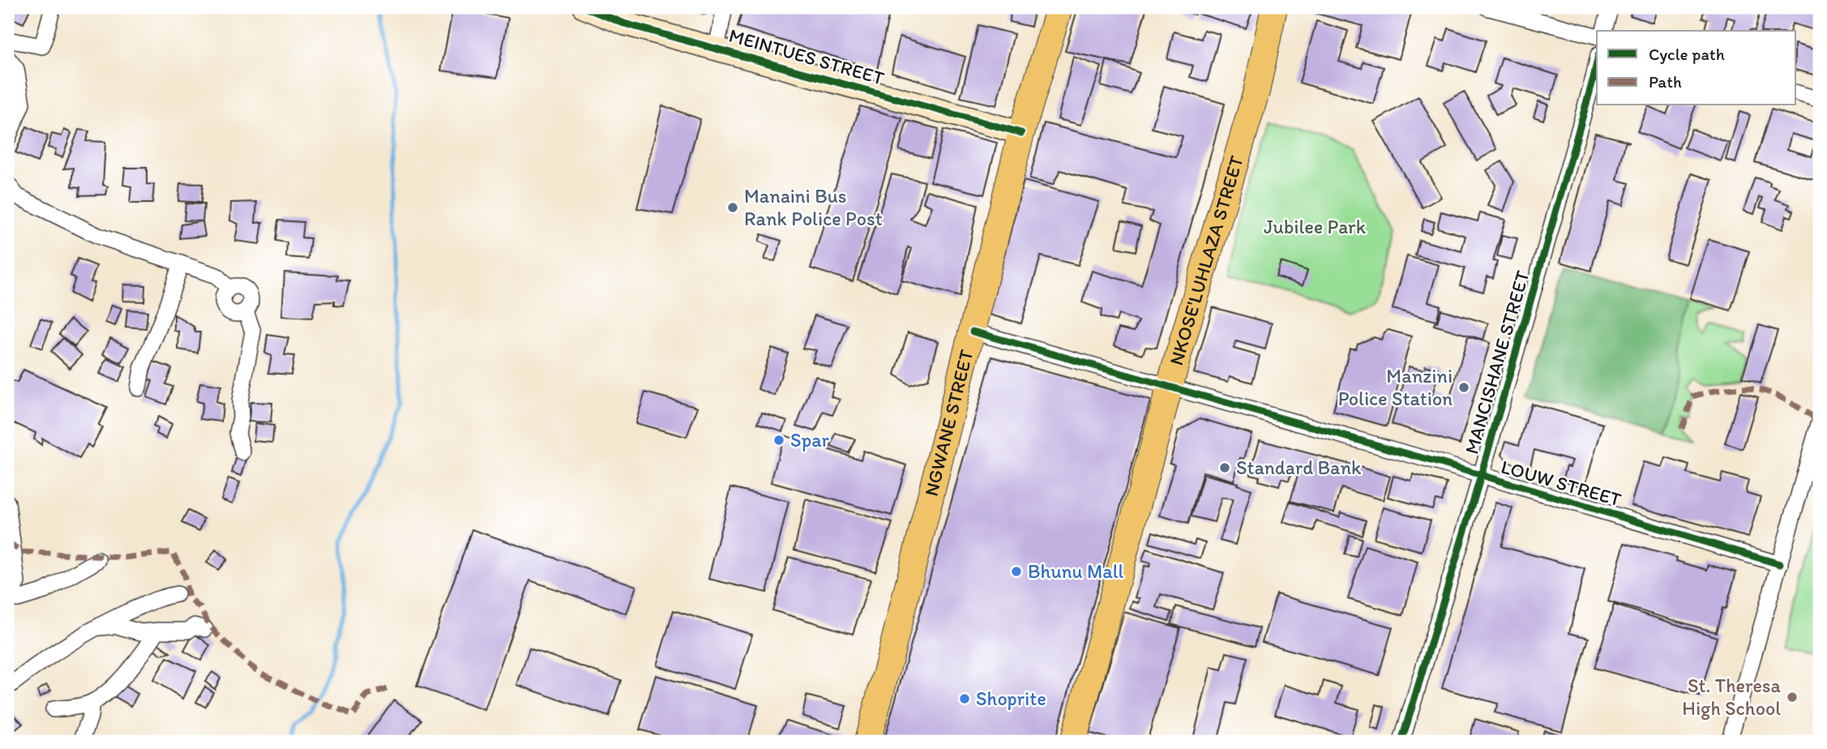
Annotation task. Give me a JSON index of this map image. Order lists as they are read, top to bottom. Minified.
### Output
{"streets":{"main road":["NKOSE'LUHLAZA STREET","NGWANE STREET"],"street":["MEINTUES STREET","MANCISHANE STREET","LOUW STREET"]},"crossings":[["MEINTUES STREET","NGWANE STREET"],["NKOSE'LUHLAZA STREET","LOUW STREET"],["MANCISHANE STREET","LOUW STREET"],["NGWANE STREET","LOUW STREET"]],"parks":["Jubilee Park"],"places":["Manaini Bus Rank Police Post","Manzini Police Station","Spar","Standard Bank","Bhunu Mall","St. Theresa High School","Shoprite"],"legend":["Cycle path","Path"]}
